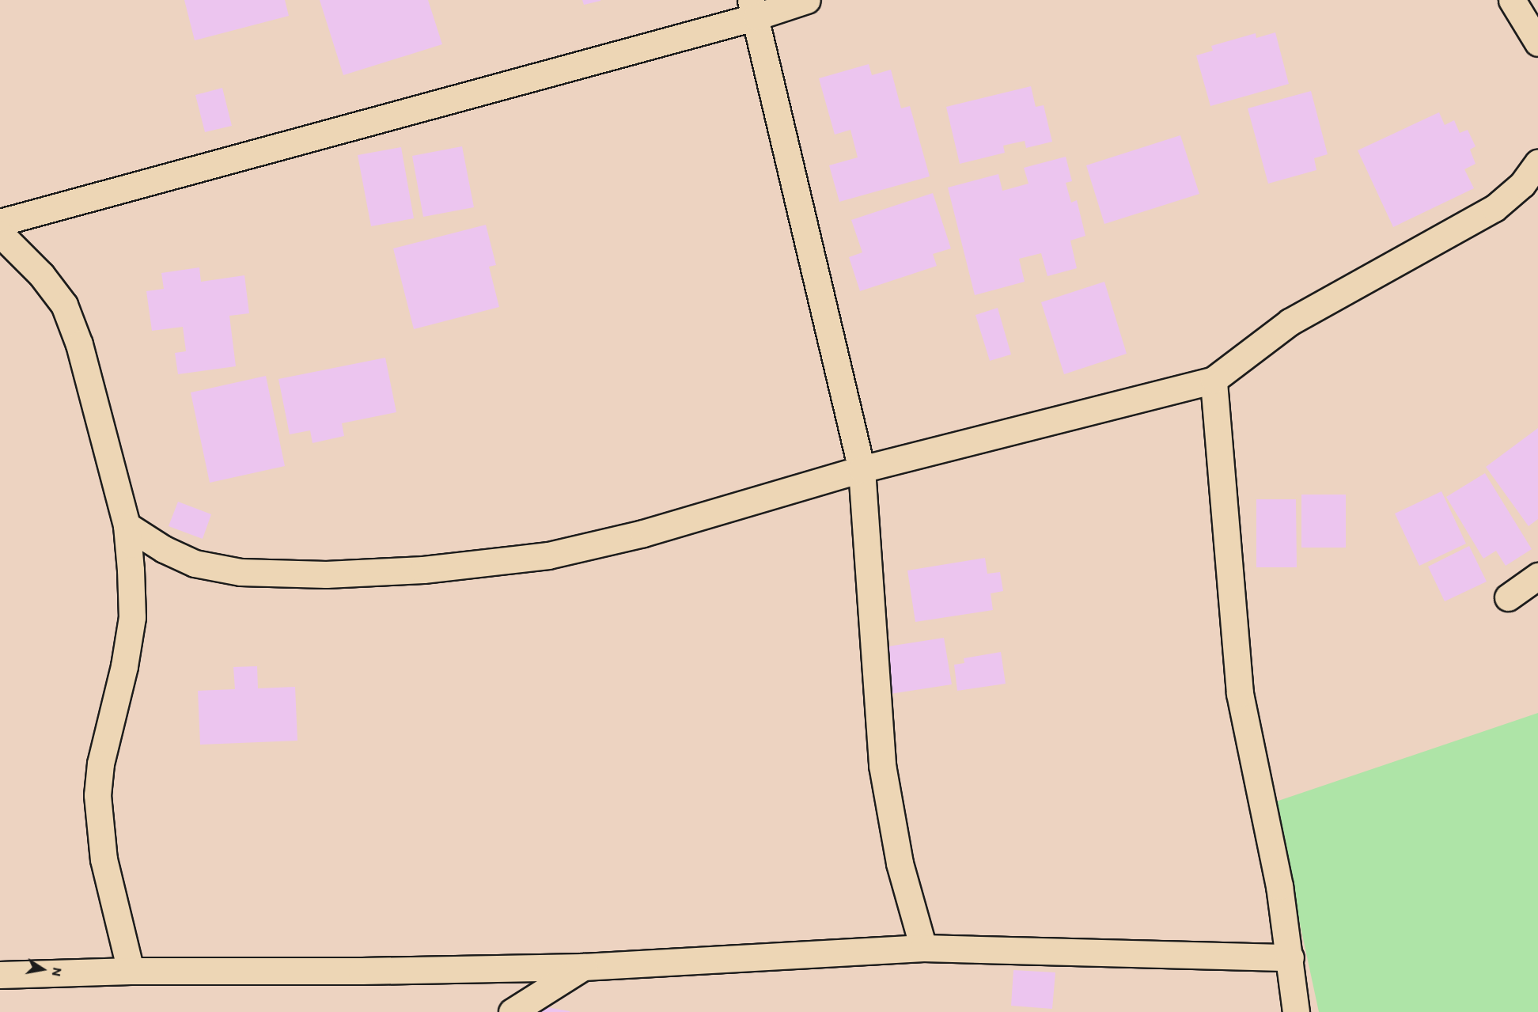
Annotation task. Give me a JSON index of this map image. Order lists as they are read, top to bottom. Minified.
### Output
{"north":"right"}
